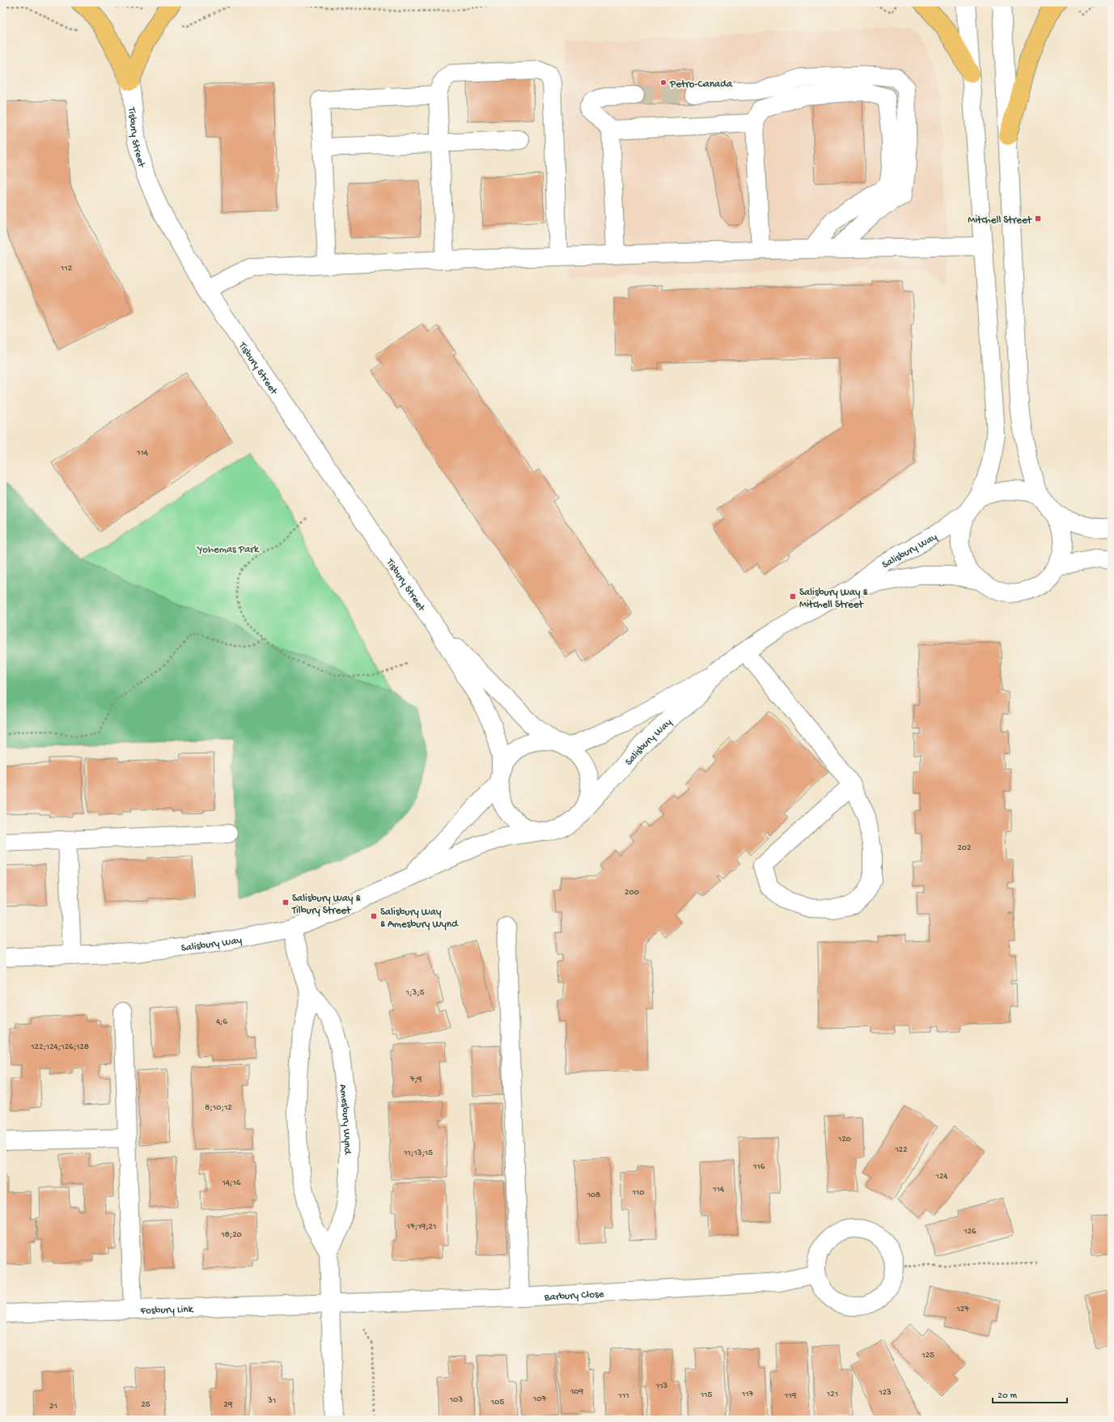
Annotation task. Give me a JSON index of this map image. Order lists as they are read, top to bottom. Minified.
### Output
{"streets":{"street":["Tisbury Street","Salisbury Way","Amesbury Wynd","Barbury Close","Fosbury Link"]},"crossings":[["Tisbury Street","Salisbury Way"],["Salisbury Way","Amesbury Wynd"],["Amesbury Wynd","Barbury Close"],["Amesbury Wynd","Fosbury Link"],["Barbury Close","Fosbury Link"]],"parks":["Yohemas Park"],"places":{"other":["Petro-Canada"],"transit":["Mitchell Street","Salisbury Way & Mitchell Street","Salisbury Way & Tilbury Street","Salisbury Way & Amesbury Wynd"]},"house_numbers":["112","114","202","200","1;3;5","4;6","122;124;126;128","7;9","8;10;12","120","122","11;13;15","116","124","14;16","114","110","108","17;19;21","126","18;20","127","125","113","109","123","117","121","115","111","119","107","103","31","105","25","29","21"],"scale_bar":"20 m"}
